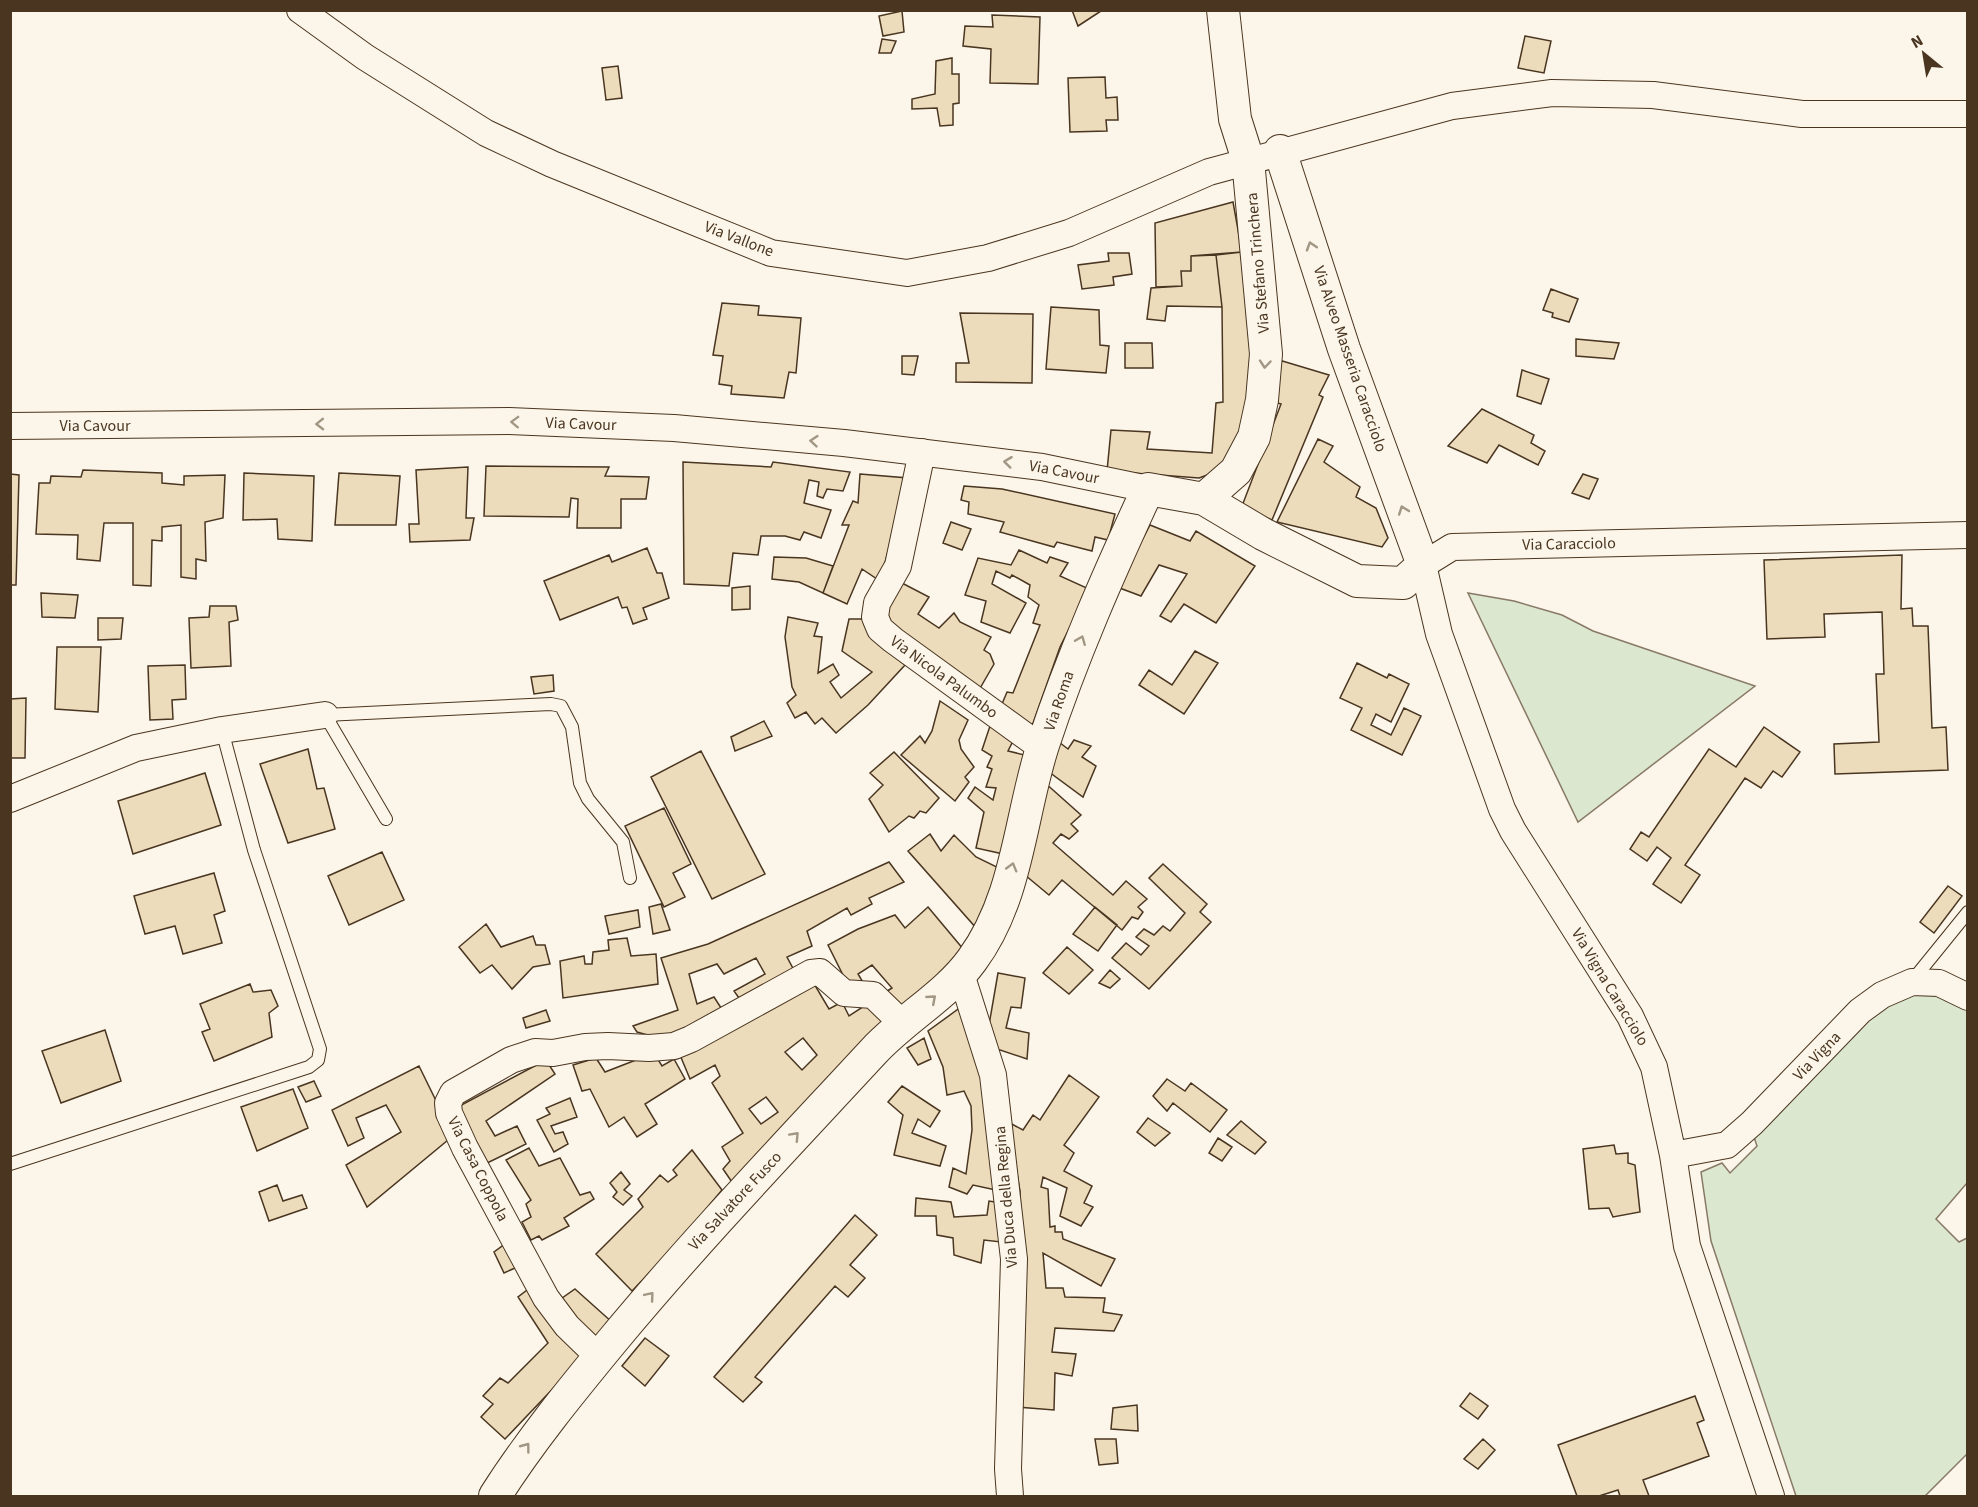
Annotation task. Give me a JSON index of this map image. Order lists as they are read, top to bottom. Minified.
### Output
{"streets":{"street":["Via Vallone","Via Stefano Trinchera","Via Alveo Masseria Caracciolo","Via Cavour","Via Caracciolo","Via Nicola Palumbo","Via Roma","Via Vigna Caracciolo","Via Vigna","Via Casa Coppola","Via Duca della Regina","Via Salvatore Fusco"]},"crossings":[["Via Vallone","Via Stefano Trinchera"],["Via Vallone","Via Alveo Masseria Caracciolo"],["Via Stefano Trinchera","Via Caracciolo"],["Via Alveo Masseria Caracciolo","Via Caracciolo"],["Via Alveo Masseria Caracciolo","Via Vigna Caracciolo"],["Via Cavour","Via Nicola Palumbo"],["Via Cavour","Via Roma"],["Via Caracciolo","Via Vigna Caracciolo"],["Via Nicola Palumbo","Via Roma"],["Via Roma","Via Salvatore Fusco"],["Via Vigna Caracciolo","Via Vigna"],["Via Casa Coppola","Via Salvatore Fusco"],["Via Duca della Regina","Via Salvatore Fusco"]],"one_way":["Via Stefano Trinchera","Via Alveo Masseria Caracciolo","Via Cavour","Via Roma","Via Salvatore Fusco"],"north":"top left"}
